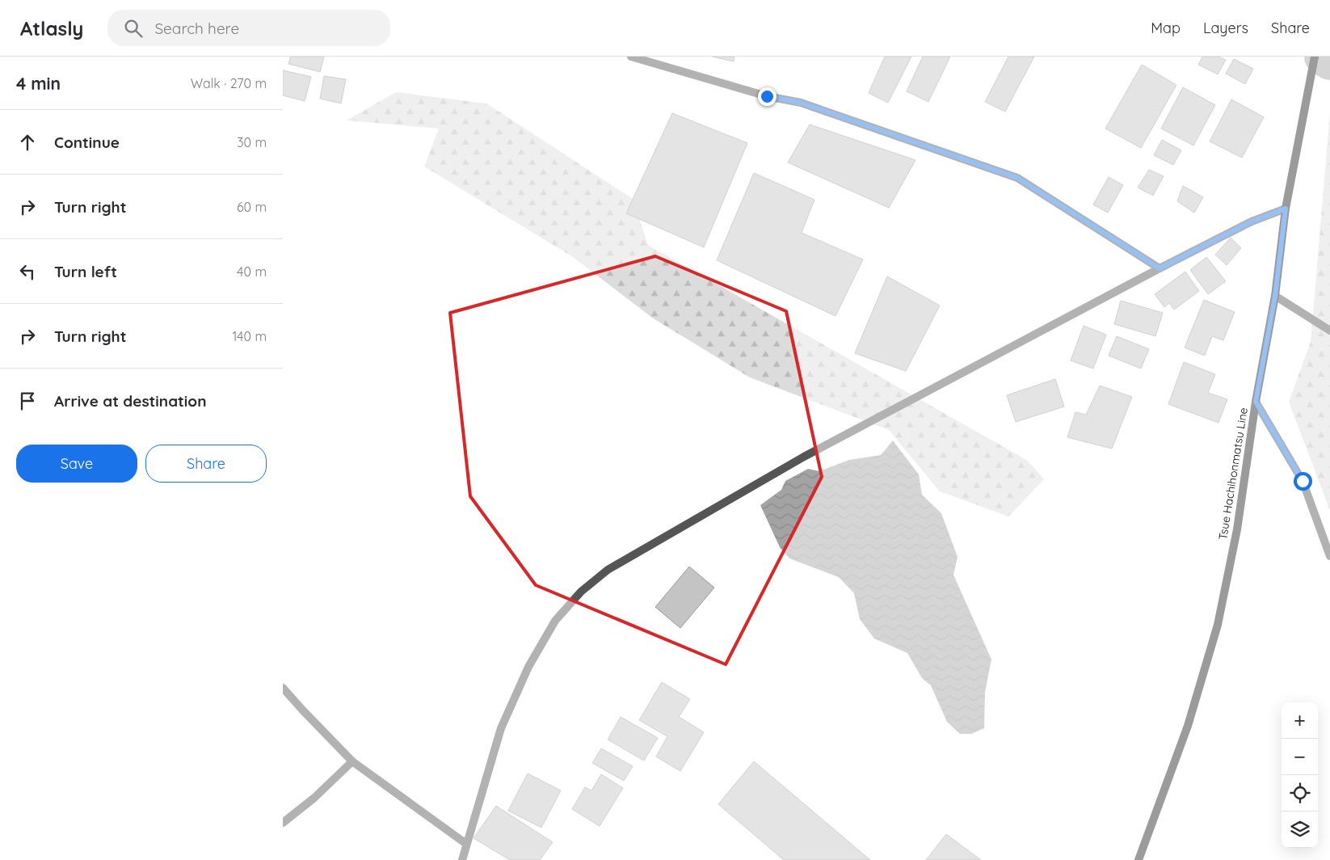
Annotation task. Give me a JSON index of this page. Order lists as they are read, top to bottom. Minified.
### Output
{"streets":{"main road":["Tsue Hachihonmatsu Line"]},"page":{"header":"Atlasly","search":"Search here","nav":["Map","Layers","Share"],"heading":["4 min","Walk · 270 m"],"list":[["Continue","30 m"],["Turn right","60 m"],["Turn left","40 m"],["Turn right","140 m"],"Arrive at destination"],"buttons":["Save","Share"],"map_buttons":["+","−"]}}
